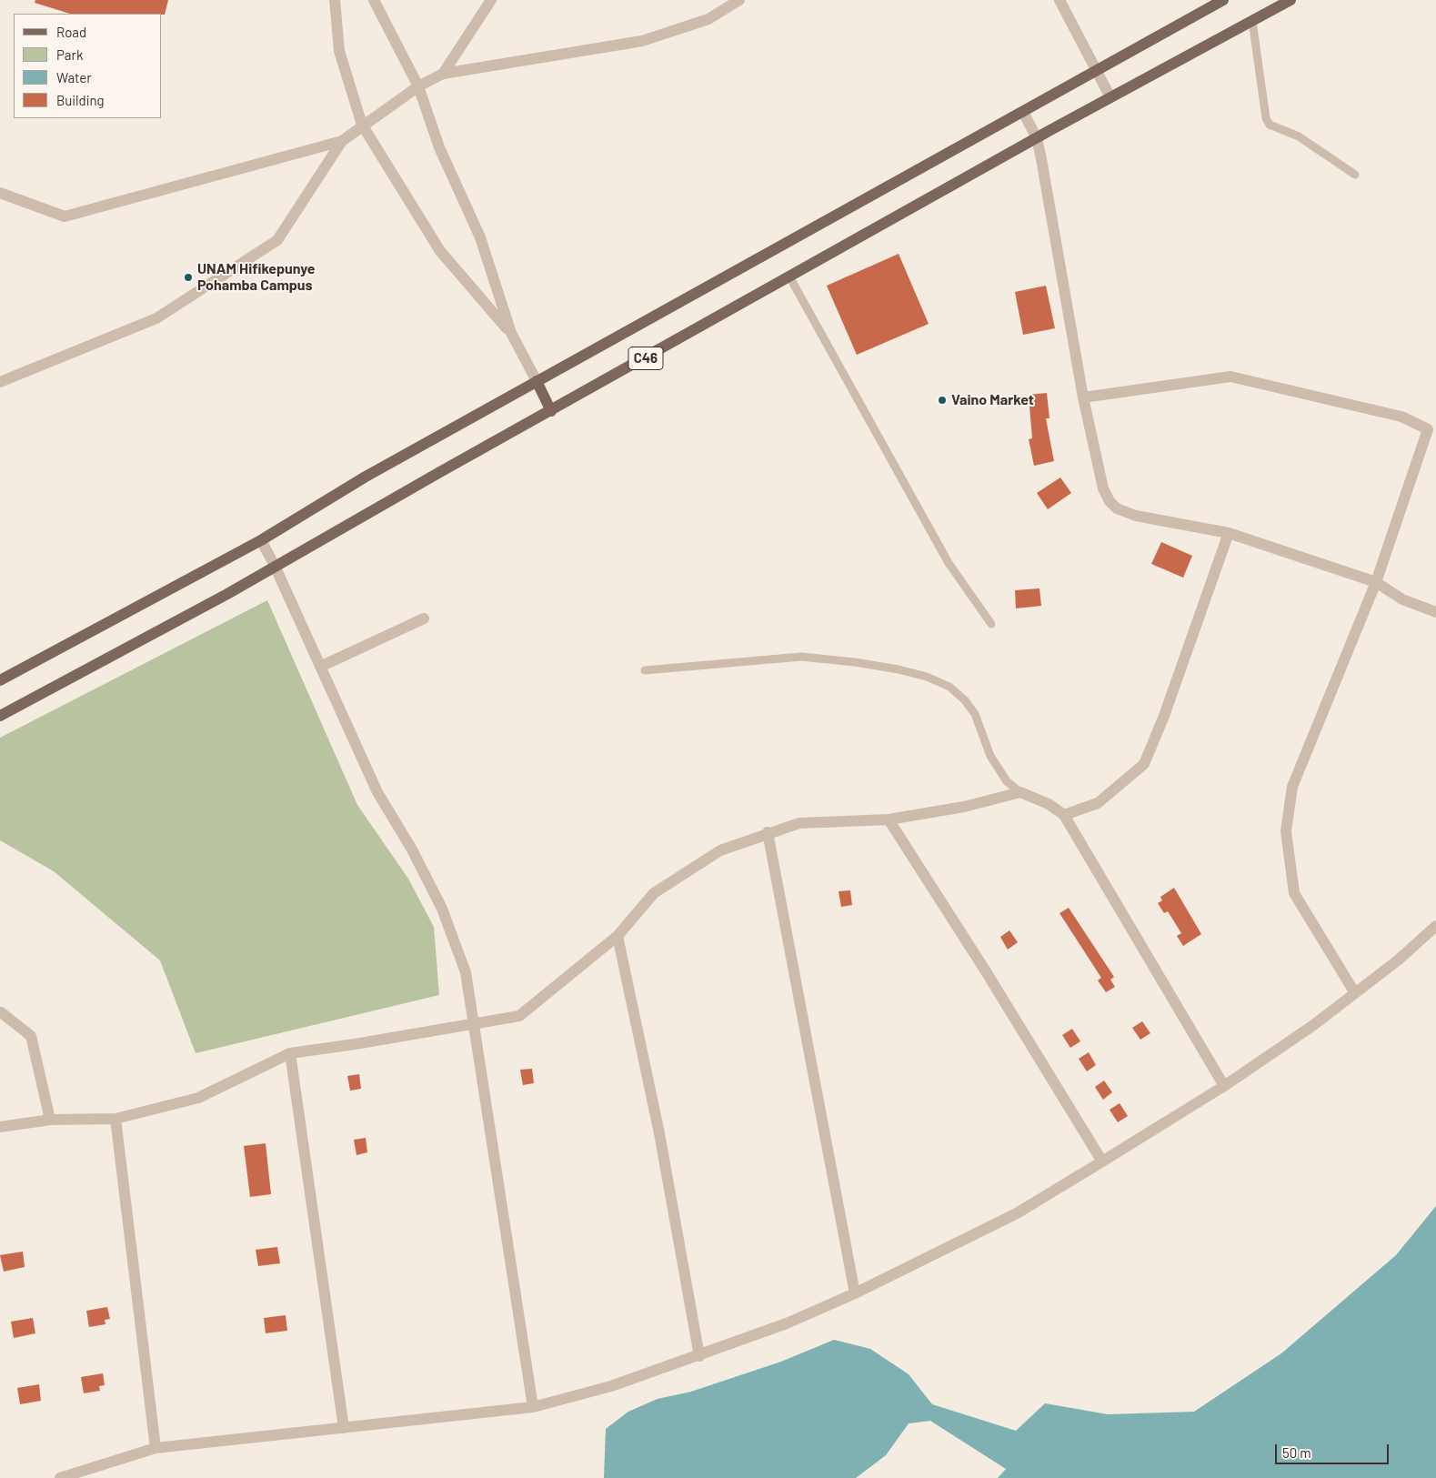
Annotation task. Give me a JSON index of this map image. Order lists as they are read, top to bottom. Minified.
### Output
{"streets":{"main road":["C46"]},"places":["UNAM Hifikepunye Pohamba Campus","Vaino Market"],"legend":["Road","Park","Water","Building"],"scale_bar":"50 m"}
